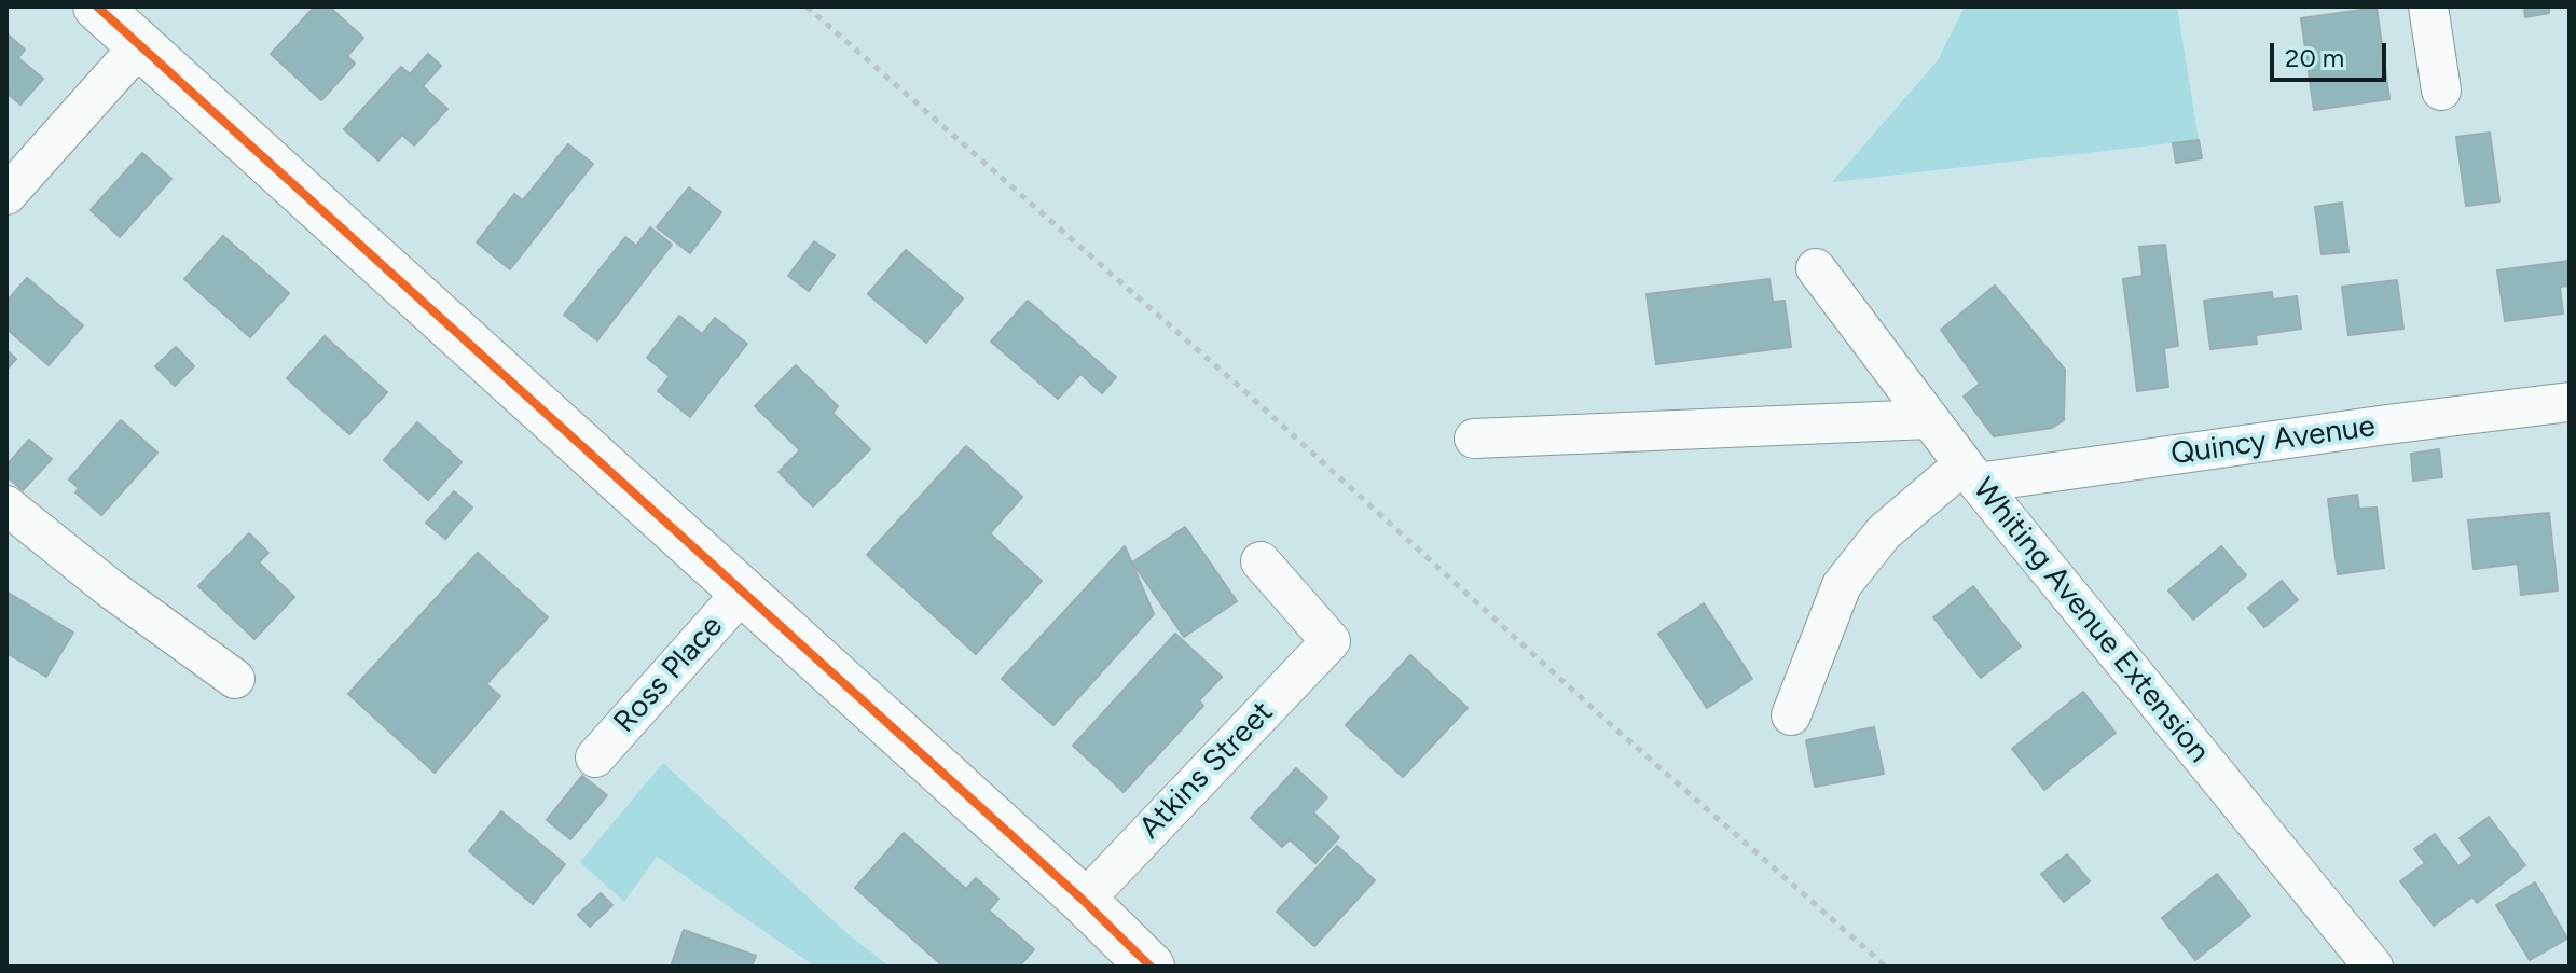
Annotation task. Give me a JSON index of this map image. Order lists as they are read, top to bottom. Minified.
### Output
{"streets":{"street":["Quincy Avenue","Whiting Avenue Extension","Ross Place","Atkins Street"]},"crossings":[["Quincy Avenue","Whiting Avenue Extension"]],"scale_bar":"20 m"}
